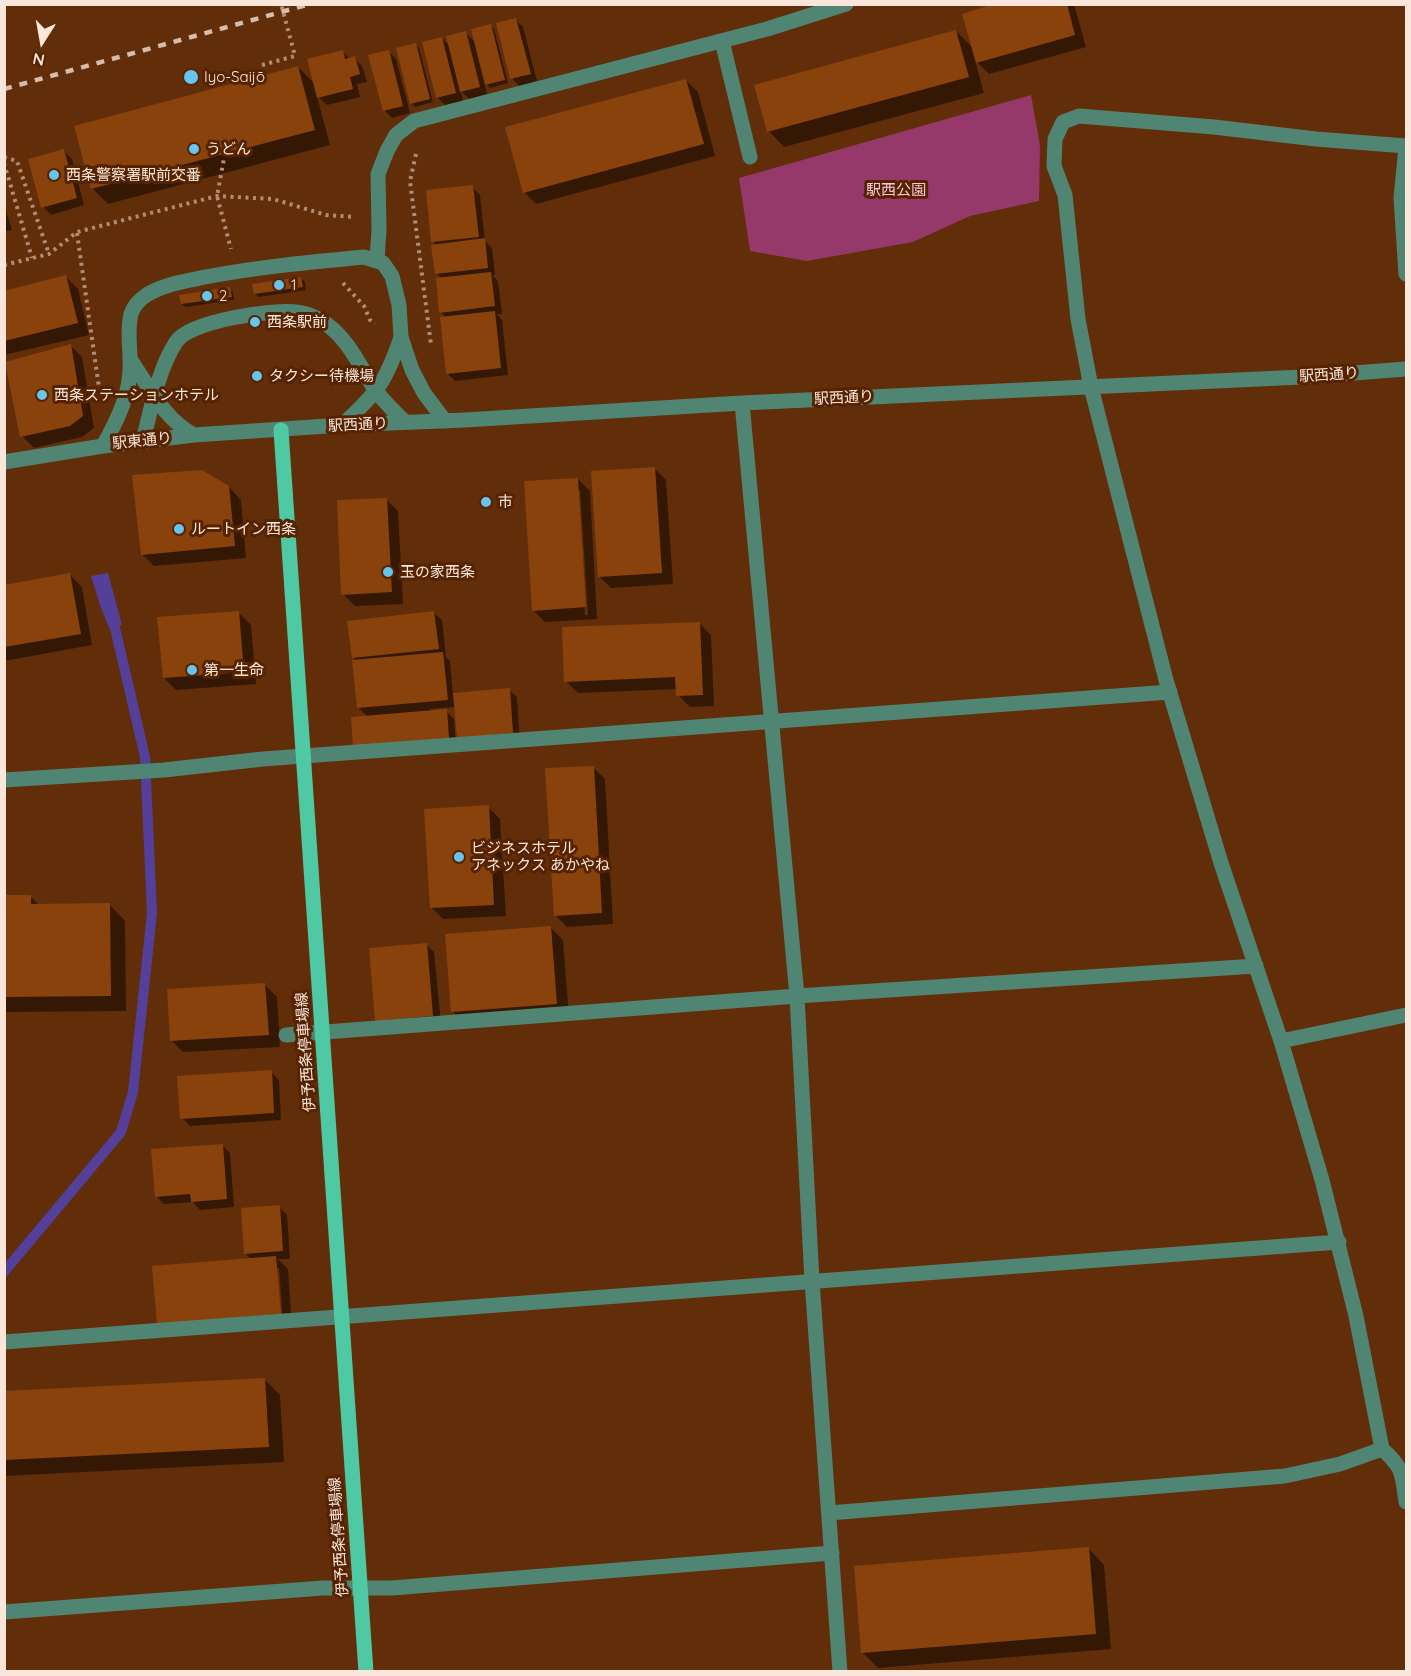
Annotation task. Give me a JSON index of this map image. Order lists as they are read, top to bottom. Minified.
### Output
{"streets":{"main road":["伊予西条停車場線"],"street":["駅西通り","駅東通り"]},"crossings":[["駅西通り","駅東通り"],["駅西通り","伊予西条停車場線"],["駅東通り","伊予西条停車場線"]],"parks":["駅西公園"],"places":["Iyo-Saijō","うどん","西条警察署駅前交番","1","2","西条駅前","タクシー待機場","西条ステーションホテル","市","ルートイン西条","玉の家西条","第一生命","ビジネスホテル アネックス あかやね"],"north":"bottom"}
